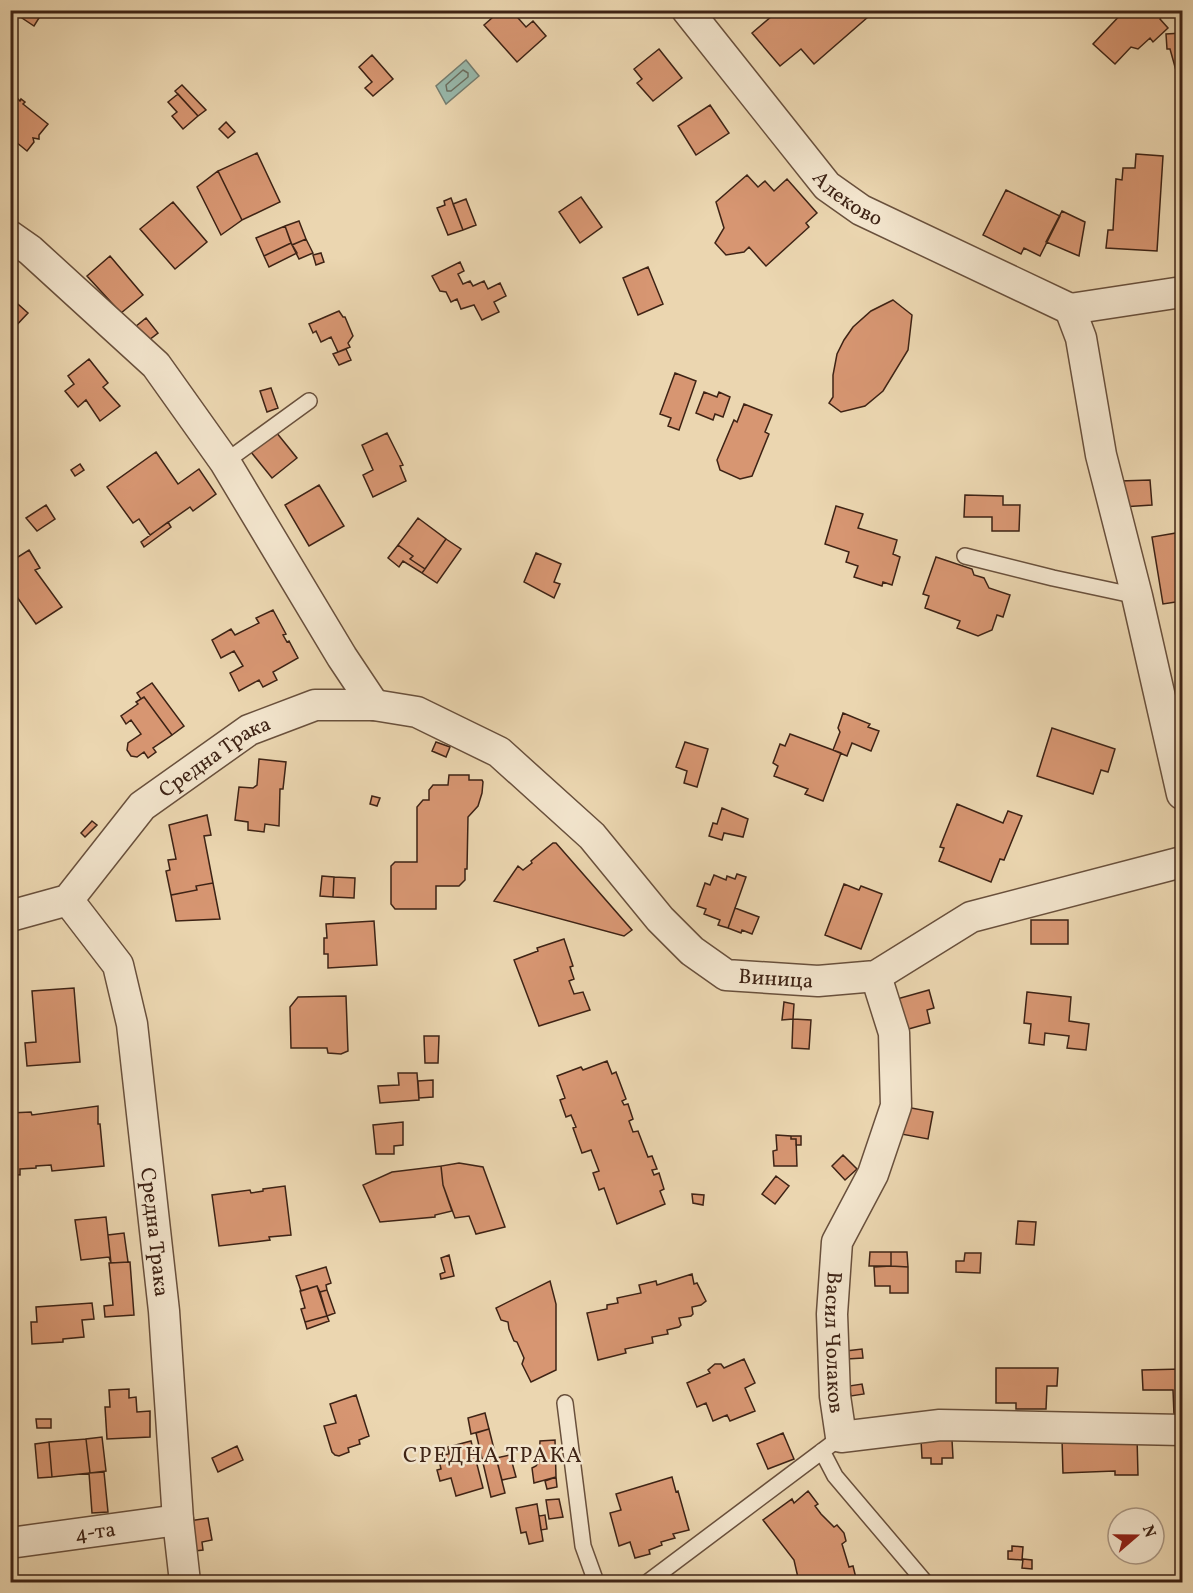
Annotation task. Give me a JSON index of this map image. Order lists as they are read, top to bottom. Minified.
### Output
{"streets":{"street":["Алеково","Средна Трака","Виница","Васил Чолаков","4-та"]},"crossings":[["Средна Трака","Виница"],["Средна Трака","4-та"],["Виница","Васил Чолаков"]],"districts":["СРЕДНА ТРАКА"],"north":"right"}
